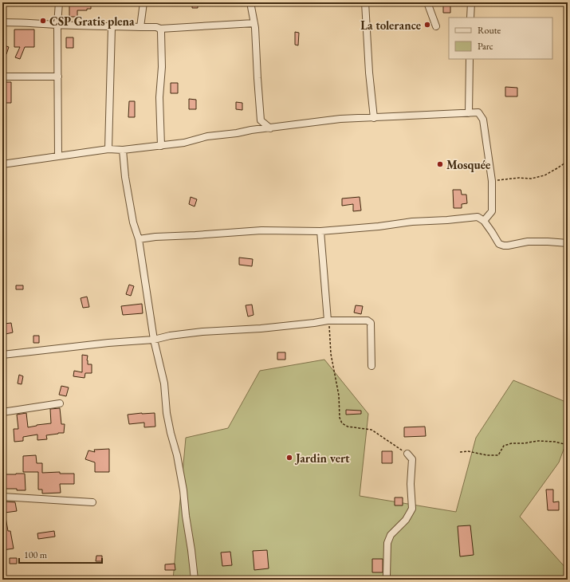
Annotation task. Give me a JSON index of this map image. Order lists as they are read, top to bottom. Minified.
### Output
{"places":["CSP Gratis plena","La tolerance","Mosquée","Jardin vert"],"legend":["Route","Parc"],"scale_bar":"100 m"}
